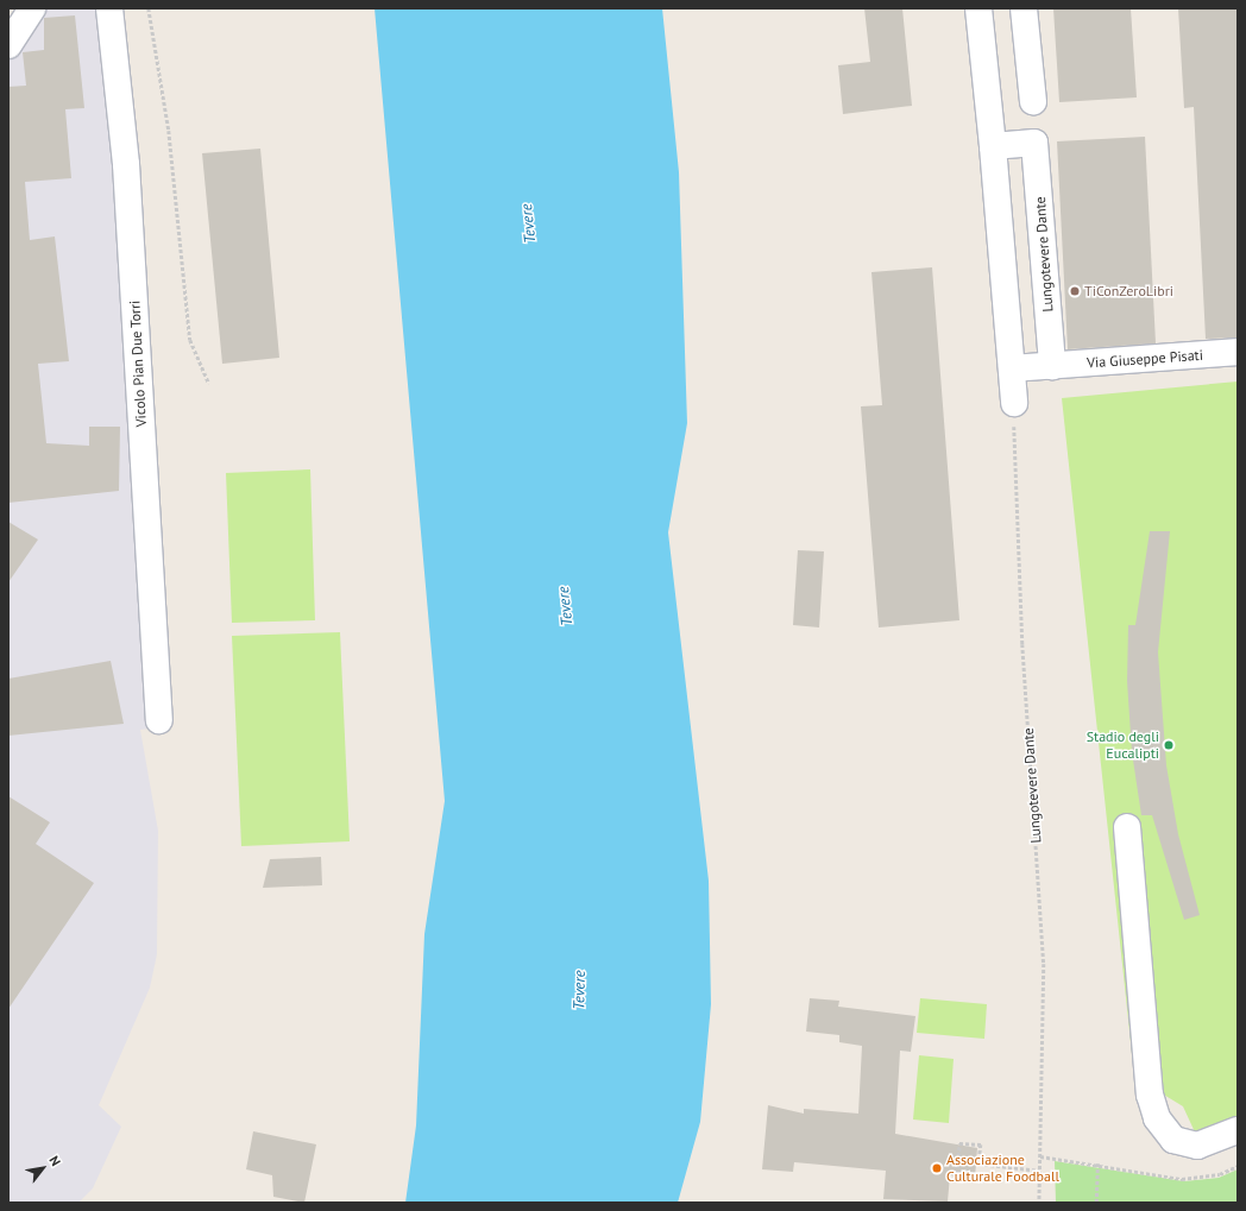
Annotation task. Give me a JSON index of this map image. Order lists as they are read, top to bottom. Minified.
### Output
{"streets":{"street":["Lungotevere Dante","Via Giuseppe Pisati","Vicolo Pian Due Torri"]},"crossings":[["Lungotevere Dante","Via Giuseppe Pisati"]],"water":["Tevere"],"places":["TiConZeroLibri","Stadio degli Eucalipti","Associazione Culturale Foodball"],"north":"top right"}
